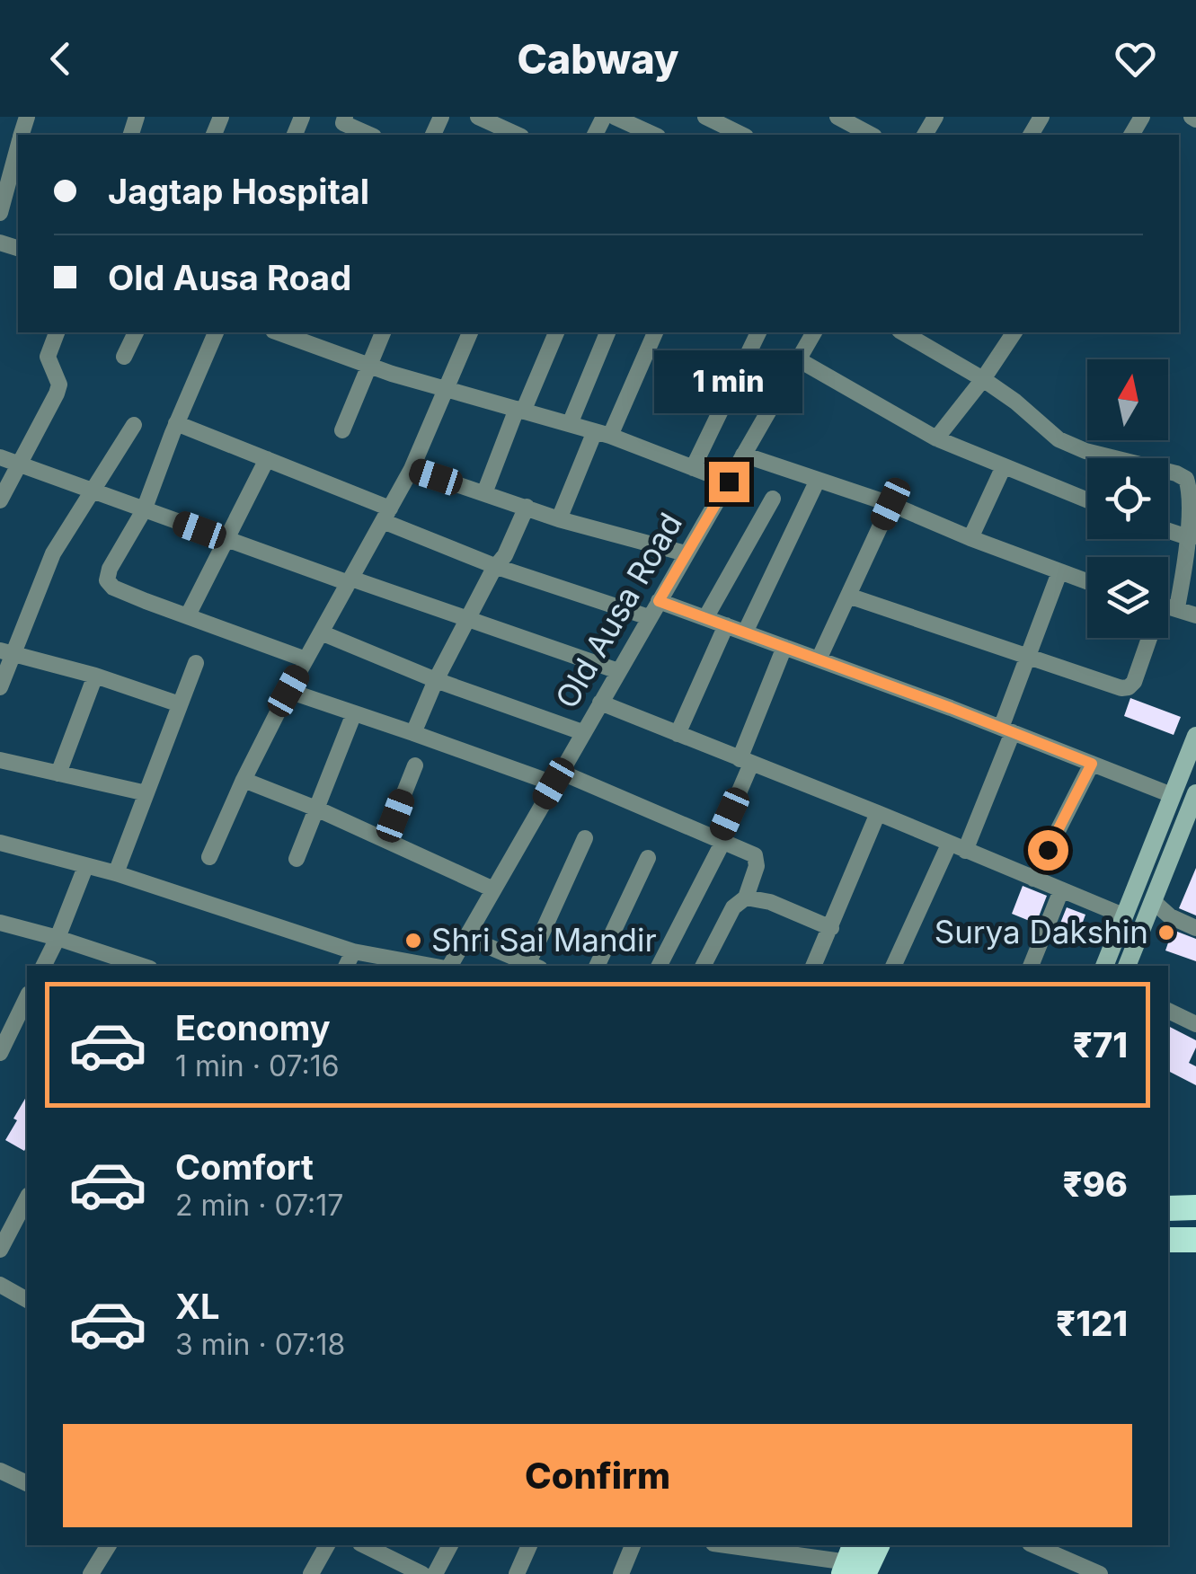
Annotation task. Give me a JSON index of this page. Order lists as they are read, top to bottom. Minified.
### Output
{"streets":{"street":["Old Ausa Road"]},"places":["Surya Dakshin","Shri Sai Mandir"],"north":"top","page":{"header":"Cabway","banner":["Jagtap Hospital","Old Ausa Road"],"bubble":"1 min","list":[{"name":"Economy","note":"1 min · 07:16","value":"₹71"},{"name":"Comfort","note":"2 min · 07:17","value":"₹96"},{"name":"XL","note":"3 min · 07:18","value":"₹121"}],"buttons":"Confirm"}}
